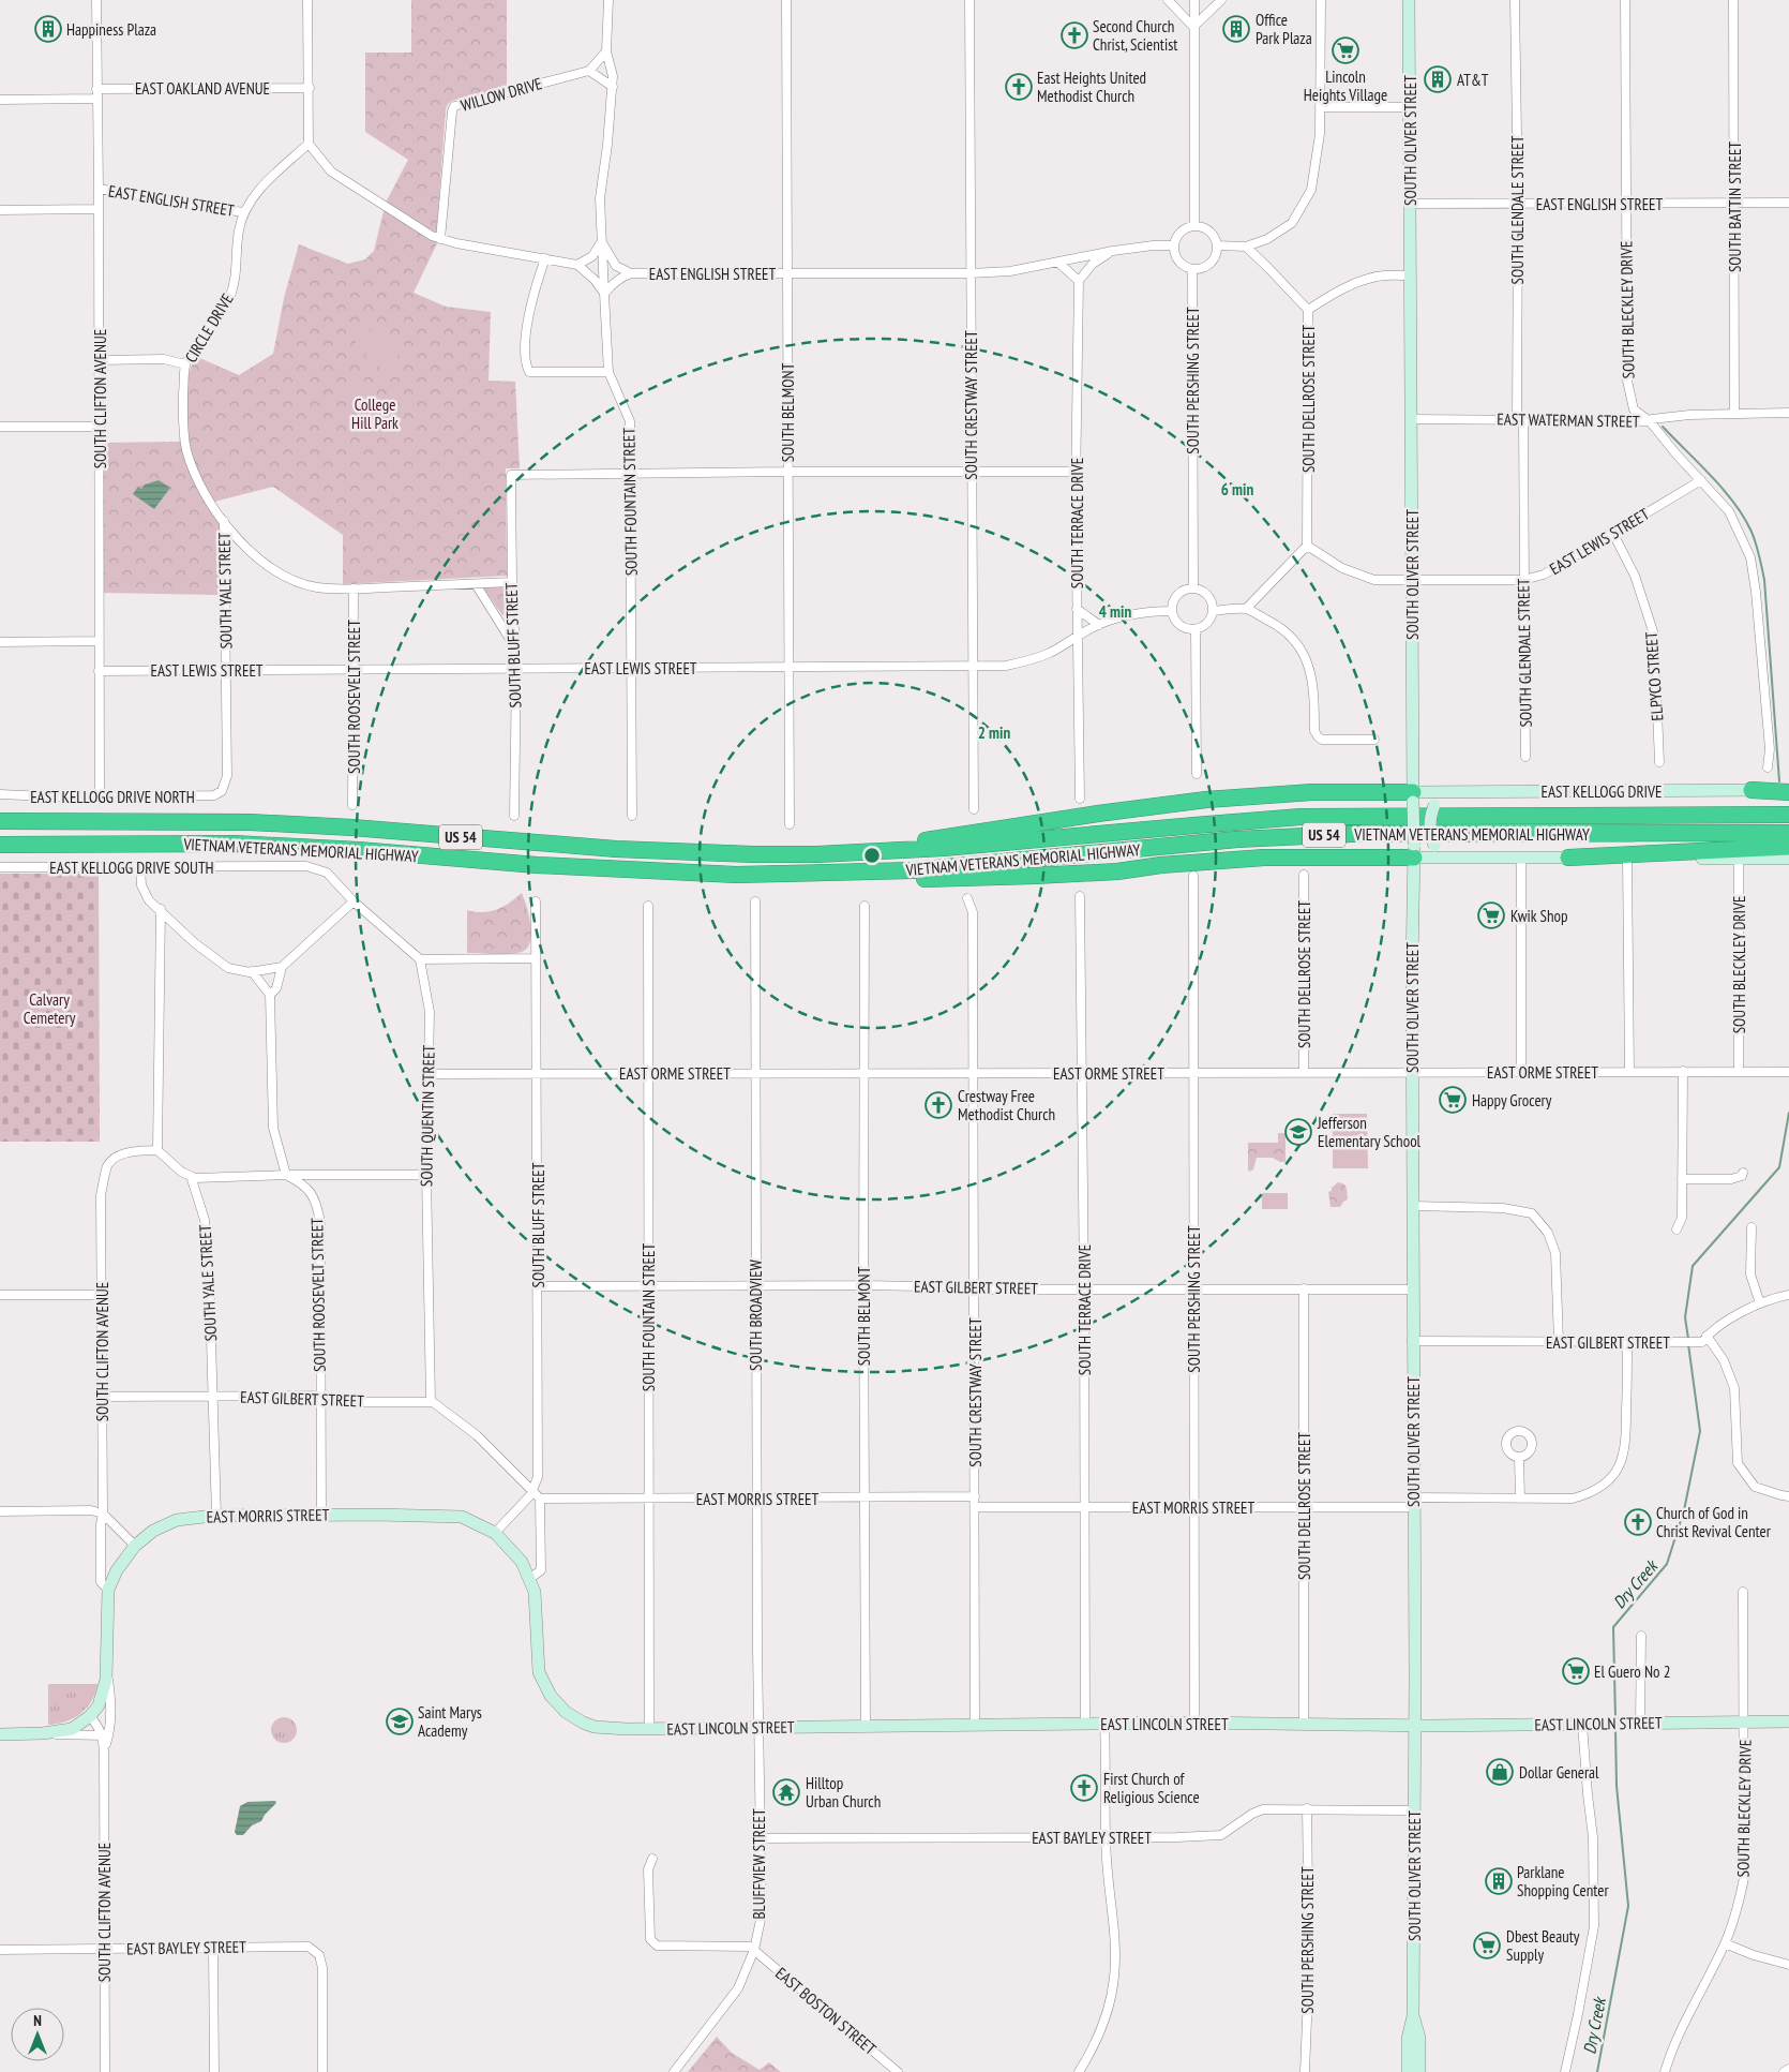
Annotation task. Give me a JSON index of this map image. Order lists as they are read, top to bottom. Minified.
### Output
{"streets":{"highway":["VIETNAM VETERANS MEMORIAL HIGHWAY","US 54"],"main road":["SOUTH OLIVER STREET","SOUTH CLIFTON AVENUE","EAST KELLOGG DRIVE","EAST MORRIS STREET","EAST LINCOLN STREET"],"street":["EAST OAKLAND AVENUE","WILLOW DRIVE","EAST ENGLISH STREET","SOUTH BATTIN STREET","SOUTH GLENDALE STREET","SOUTH BLECKLEY DRIVE","CIRCLE DRIVE","SOUTH PERSHING STREET","SOUTH DELLROSE STREET","SOUTH CRESTWAY STREET","SOUTH BELMONT","EAST WATERMAN STREET","SOUTH FOUNTAIN STREET","SOUTH TERRACE DRIVE","EAST LEWIS STREET","SOUTH YALE STREET","SOUTH BLUFF STREET","ELPYCO STREET","SOUTH ROOSEVELT STREET","EAST KELLOGG DRIVE NORTH","EAST KELLOGG DRIVE SOUTH","EAST ORME STREET","SOUTH QUENTIN STREET","EAST GILBERT STREET","SOUTH BROADVIEW","EAST BAYLEY STREET","BLUFFVIEW STREET","EAST BOSTON STREET"]},"crossings":[["EAST OAKLAND AVENUE","SOUTH CLIFTON AVENUE"],["SOUTH OLIVER STREET","EAST ENGLISH STREET"],["SOUTH OLIVER STREET","EAST WATERMAN STREET"],["SOUTH OLIVER STREET","EAST LEWIS STREET"],["SOUTH OLIVER STREET","EAST KELLOGG DRIVE"],["SOUTH OLIVER STREET","EAST ORME STREET"],["SOUTH OLIVER STREET","EAST GILBERT STREET"],["SOUTH OLIVER STREET","EAST MORRIS STREET"],["SOUTH OLIVER STREET","EAST LINCOLN STREET"],["SOUTH OLIVER STREET","EAST BAYLEY STREET"],["EAST ENGLISH STREET","SOUTH BATTIN STREET"],["EAST ENGLISH STREET","SOUTH GLENDALE STREET"],["EAST ENGLISH STREET","SOUTH BLECKLEY DRIVE"],["EAST ENGLISH STREET","CIRCLE DRIVE"],["EAST ENGLISH STREET","SOUTH PERSHING STREET"],["EAST ENGLISH STREET","SOUTH CLIFTON AVENUE"],["EAST ENGLISH STREET","SOUTH CRESTWAY STREET"],["EAST ENGLISH STREET","SOUTH BELMONT"],["EAST ENGLISH STREET","SOUTH FOUNTAIN STREET"],["SOUTH BATTIN STREET","EAST WATERMAN STREET"],["SOUTH GLENDALE STREET","EAST WATERMAN STREET"],["SOUTH GLENDALE STREET","EAST LEWIS STREET"],["SOUTH BLECKLEY DRIVE","EAST WATERMAN STREET"],["SOUTH BLECKLEY DRIVE","EAST LEWIS STREET"],["SOUTH BLECKLEY DRIVE","EAST ORME STREET"],["SOUTH BLECKLEY DRIVE","EAST LINCOLN STREET"],["CIRCLE DRIVE","SOUTH YALE STREET"],["CIRCLE DRIVE","SOUTH BLUFF STREET"],["CIRCLE DRIVE","SOUTH ROOSEVELT STREET"],["SOUTH PERSHING STREET","EAST LEWIS STREET"],["SOUTH PERSHING STREET","EAST ORME STREET"],["SOUTH PERSHING STREET","EAST GILBERT STREET"],["SOUTH PERSHING STREET","EAST MORRIS STREET"],["SOUTH PERSHING STREET","EAST LINCOLN STREET"],["SOUTH PERSHING STREET","EAST BAYLEY STREET"],["SOUTH CLIFTON AVENUE","EAST LEWIS STREET"],["SOUTH CLIFTON AVENUE","EAST KELLOGG DRIVE NORTH"],["SOUTH CLIFTON AVENUE","EAST GILBERT STREET"],["SOUTH CLIFTON AVENUE","EAST MORRIS STREET"],["SOUTH CLIFTON AVENUE","EAST BAYLEY STREET"],["SOUTH DELLROSE STREET","EAST LEWIS STREET"],["SOUTH DELLROSE STREET","EAST ORME STREET"],["SOUTH DELLROSE STREET","EAST GILBERT STREET"],["SOUTH DELLROSE STREET","EAST MORRIS STREET"],["SOUTH DELLROSE STREET","EAST LINCOLN STREET"],["SOUTH CRESTWAY STREET","EAST LEWIS STREET"],["SOUTH CRESTWAY STREET","EAST ORME STREET"],["SOUTH CRESTWAY STREET","EAST GILBERT STREET"],["SOUTH CRESTWAY STREET","EAST MORRIS STREET"],["SOUTH CRESTWAY STREET","EAST LINCOLN STREET"],["SOUTH BELMONT","EAST LEWIS STREET"],["SOUTH BELMONT","EAST ORME STREET"],["SOUTH BELMONT","EAST GILBERT STREET"],["SOUTH BELMONT","EAST MORRIS STREET"],["SOUTH BELMONT","EAST LINCOLN STREET"],["SOUTH FOUNTAIN STREET","EAST LEWIS STREET"],["SOUTH FOUNTAIN STREET","SOUTH BLUFF STREET"],["SOUTH FOUNTAIN STREET","EAST ORME STREET"],["SOUTH FOUNTAIN STREET","EAST GILBERT STREET"],["SOUTH FOUNTAIN STREET","EAST MORRIS STREET"],["SOUTH FOUNTAIN STREET","EAST LINCOLN STREET"],["SOUTH TERRACE DRIVE","EAST LEWIS STREET"],["SOUTH TERRACE DRIVE","EAST ORME STREET"],["SOUTH TERRACE DRIVE","EAST GILBERT STREET"],["SOUTH TERRACE DRIVE","EAST MORRIS STREET"],["SOUTH TERRACE DRIVE","EAST LINCOLN STREET"],["EAST LEWIS STREET","SOUTH YALE STREET"],["EAST LEWIS STREET","SOUTH BLUFF STREET"],["EAST LEWIS STREET","ELPYCO STREET"],["EAST LEWIS STREET","SOUTH ROOSEVELT STREET"],["SOUTH YALE STREET","EAST KELLOGG DRIVE NORTH"],["SOUTH YALE STREET","EAST GILBERT STREET"],["SOUTH YALE STREET","EAST MORRIS STREET"],["SOUTH BLUFF STREET","EAST ORME STREET"],["SOUTH BLUFF STREET","EAST GILBERT STREET"],["SOUTH BLUFF STREET","EAST MORRIS STREET"],["SOUTH ROOSEVELT STREET","EAST GILBERT STREET"],["SOUTH ROOSEVELT STREET","EAST MORRIS STREET"],["EAST ORME STREET","SOUTH QUENTIN STREET"],["EAST ORME STREET","SOUTH BROADVIEW"],["SOUTH QUENTIN STREET","EAST GILBERT STREET"],["EAST GILBERT STREET","SOUTH BROADVIEW"],["EAST GILBERT STREET","EAST MORRIS STREET"],["SOUTH BROADVIEW","EAST MORRIS STREET"],["SOUTH BROADVIEW","EAST LINCOLN STREET"],["SOUTH BROADVIEW","BLUFFVIEW STREET"],["EAST MORRIS STREET","EAST LINCOLN STREET"],["EAST LINCOLN STREET","BLUFFVIEW STREET"],["EAST BAYLEY STREET","BLUFFVIEW STREET"],["BLUFFVIEW STREET","EAST BOSTON STREET"]],"water":["Dry Creek"],"parks":["College Hill Park","Calvary Cemetery"],"places":{"building":["Happiness Plaza","Office Park Plaza","AT&T","Parklane Shopping Center"],"church":["Second Church Christ, Scientist","East Heights United Methodist Church","Crestway Free Methodist Church","Church of God in Christ Revival Center","First Church of Religious Science"],"supermarket":["Lincoln Heights Village","Kwik Shop","Happy Grocery","El Guero No 2","Dbest Beauty Supply"],"school or university":["Jefferson Elementary School","Saint Marys Academy"],"shop":["Dollar General"],"temple":["Hilltop Urban Church"]},"north":"top","rings":["6 min","4 min","2 min"]}
